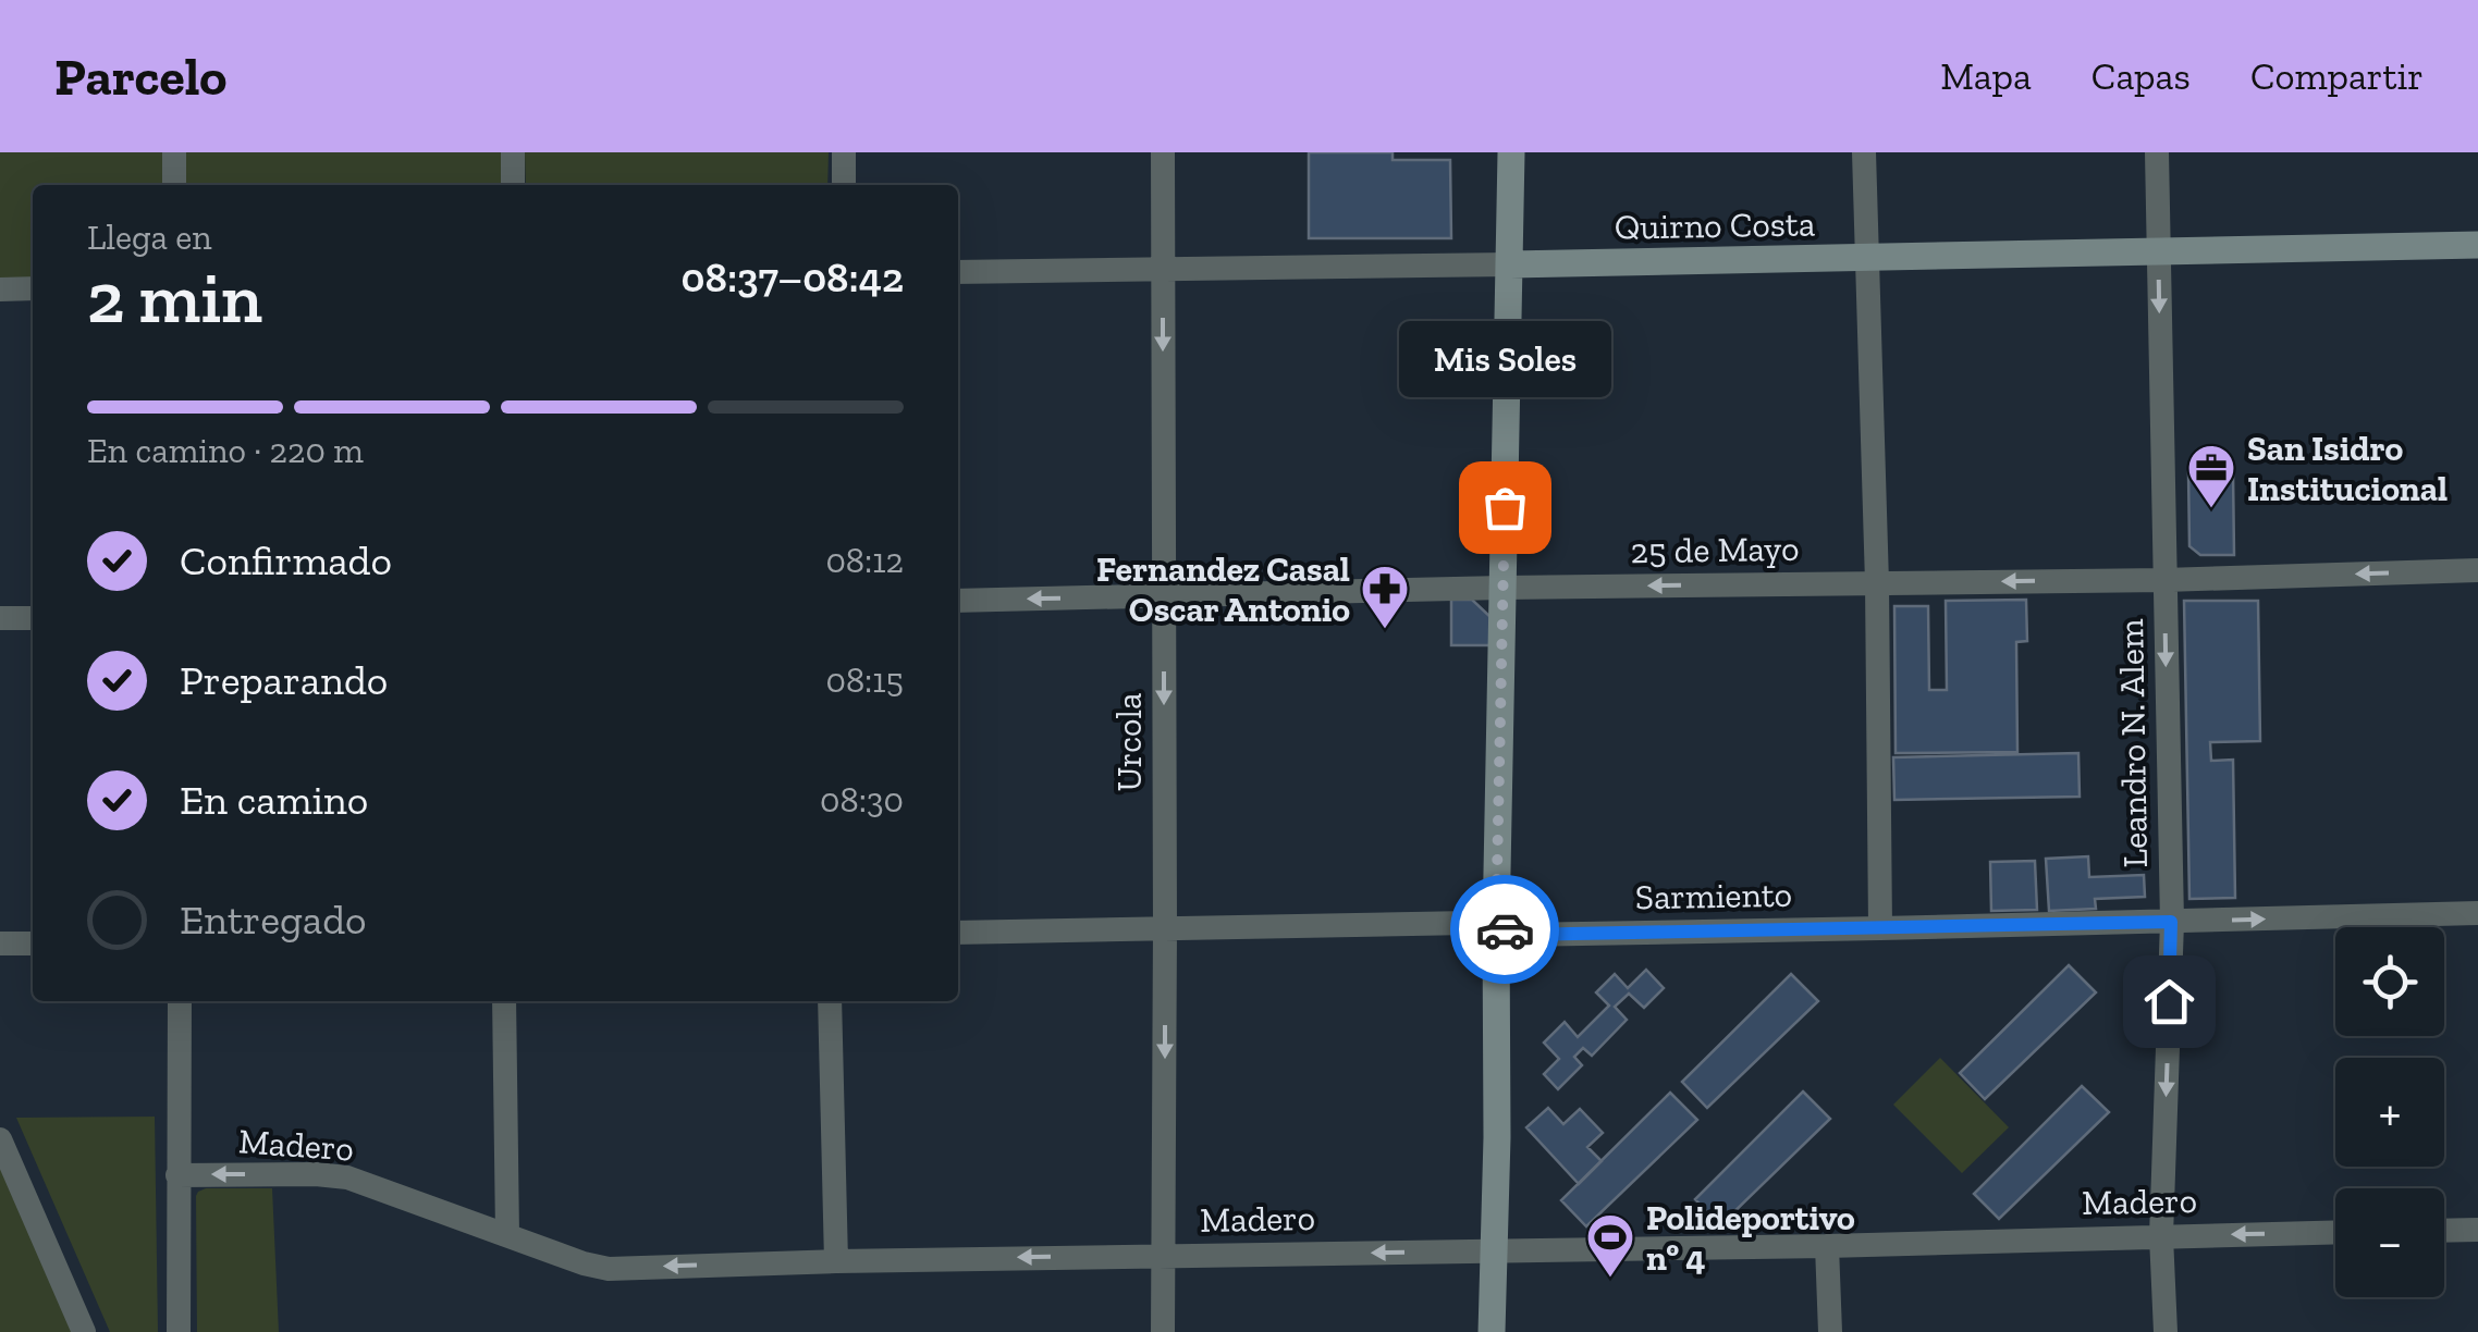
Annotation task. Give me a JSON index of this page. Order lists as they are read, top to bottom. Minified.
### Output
{"streets":{"main road":["Quirno Costa"],"street":["25 de Mayo","Urcola","Leandro N. Alem","Sarmiento","Madero"]},"crossings":[["Quirno Costa","Urcola"],["Quirno Costa","Leandro N. Alem"],["25 de Mayo","Urcola"],["25 de Mayo","Leandro N. Alem"],["Urcola","Sarmiento"],["Urcola","Madero"],["Leandro N. Alem","Sarmiento"],["Leandro N. Alem","Madero"]],"one_way":["25 de Mayo","Urcola","Leandro N. Alem","Madero"],"places":{"other":["Mis Soles"],"office":["San Isidro Institucional"],"pharmacy":["Fernandez Casal Oscar Antonio"],"sports":["Polideportivo nº 4"]},"page":{"header":"Parcelo","nav":["Mapa","Capas","Compartir"],"heading":["2 min","Llega en","08:37–08:42"],"bubble":"Mis Soles","bar":"En camino · 220 m","list":[["Confirmado","08:12"],["Preparando","08:15"],["En camino","08:30"],"Entregado"],"map_buttons":["+","−"]}}
